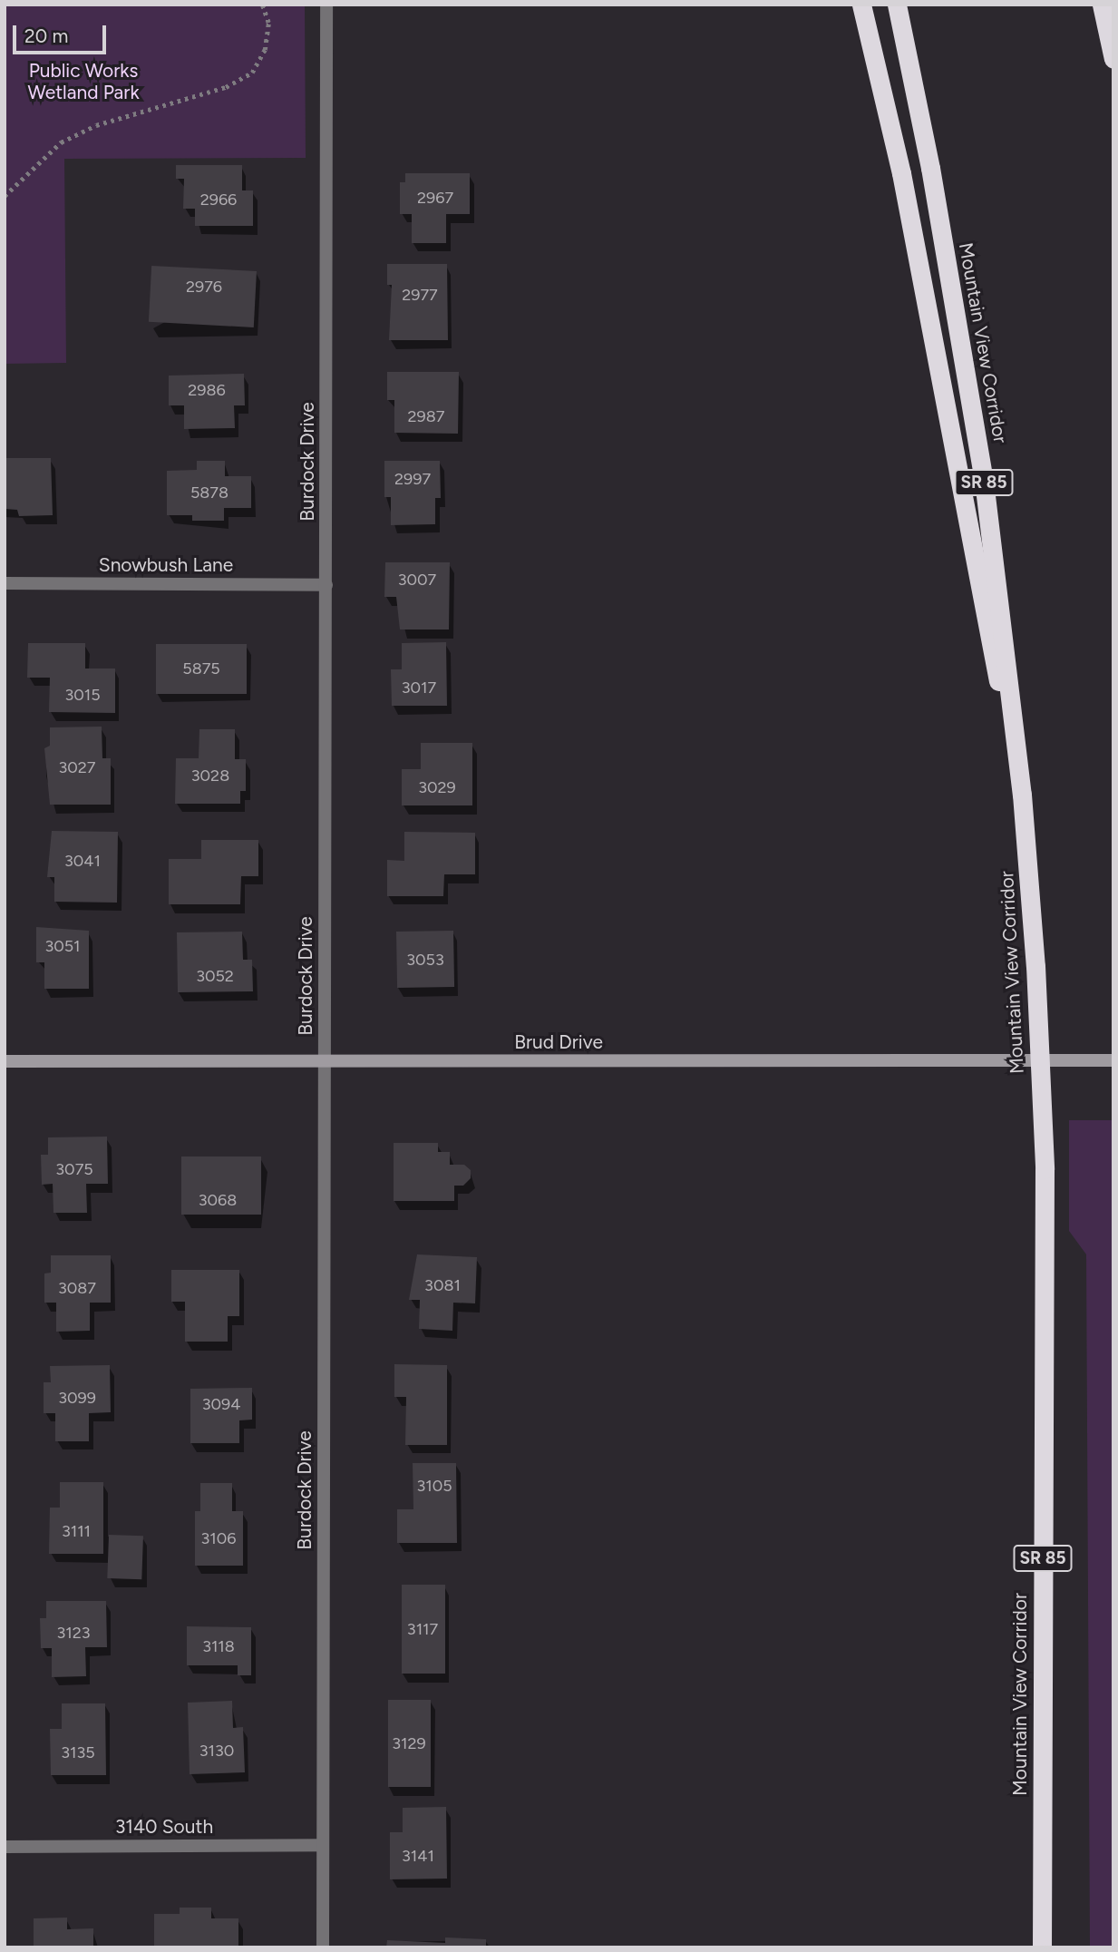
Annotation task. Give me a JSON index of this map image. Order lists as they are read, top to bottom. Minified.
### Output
{"streets":{"highway":["Mountain View Corridor","SR 85"],"main road":["Brud Drive"],"street":["Burdock Drive","Snowbush Lane","3140 South"]},"crossings":[["Burdock Drive","Snowbush Lane"],["Burdock Drive","Brud Drive"],["Burdock Drive","3140 South"]],"parks":["Public Works Wetland Park"],"house_numbers":["2967","2966","2976","2977","2986","2987","2997","5878","3007","5875","3017","3015","3027","3028","3029","3041","3051","3053","3052","3075","3068","3081","3087","3099","3094","3105","3111","3106","3117","3123","3118","3129","3130","3135","3141"],"scale_bar":"20 m"}
